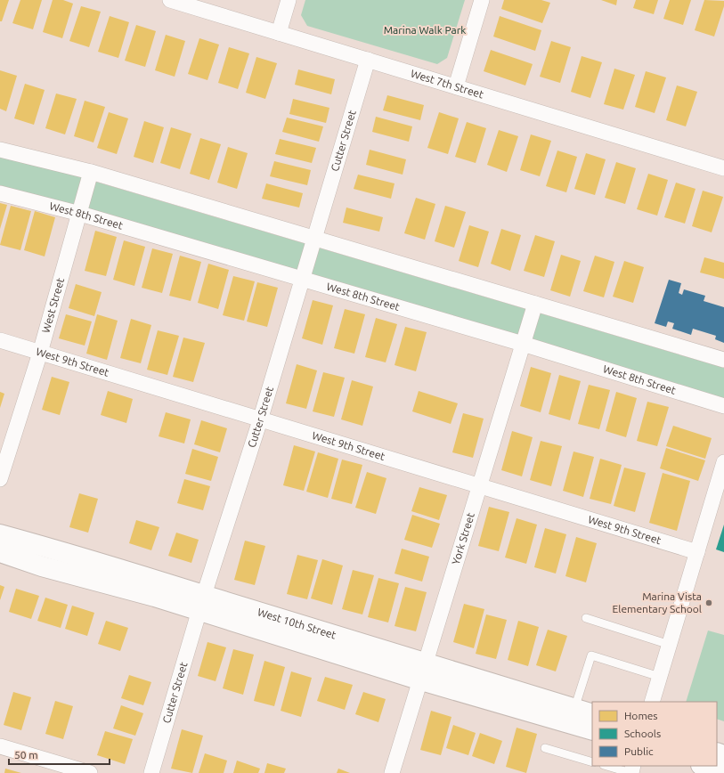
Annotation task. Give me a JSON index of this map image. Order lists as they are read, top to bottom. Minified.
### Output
{"streets":{"main road":["West 10th Street"],"street":["West 7th Street","Cutter Street","West 8th Street","West Street","West 9th Street","York Street"]},"crossings":[["West 7th Street","Cutter Street"],["Cutter Street","West 8th Street"],["Cutter Street","West 9th Street"],["Cutter Street","West 10th Street"],["West 8th Street","West Street"],["West 8th Street","York Street"],["West Street","West 9th Street"],["West 9th Street","York Street"],["York Street","West 10th Street"]],"parks":["Marina Walk Park"],"places":["Marina Vista Elementary School"],"legend":["Homes","Schools","Public"],"scale_bar":"50 m"}
